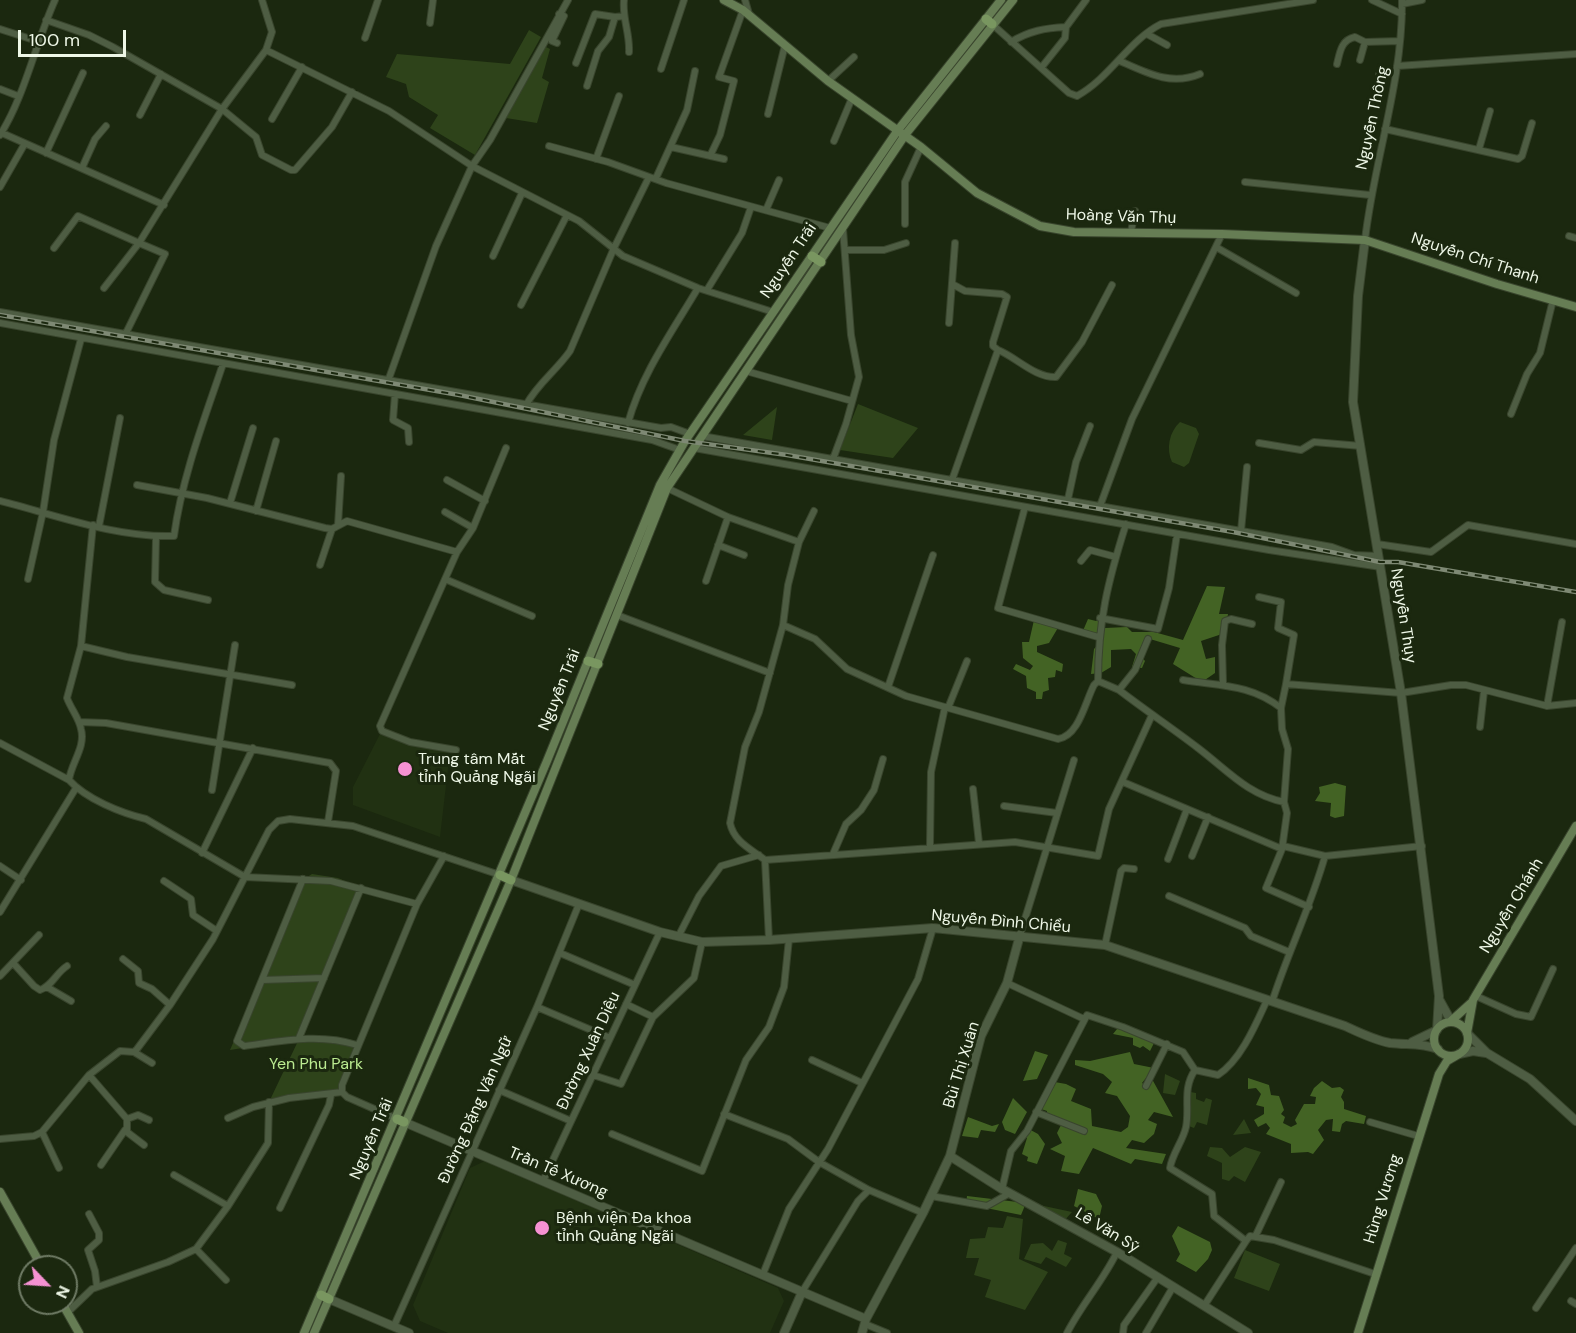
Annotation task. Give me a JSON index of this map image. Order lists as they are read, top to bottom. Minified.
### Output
{"streets":{"main road":["Hoàng Văn Thụ","Nguyễn Chí Thanh","Nguyễn Trãi","Nguyễn Chánh","Hùng Vương"],"street":["Nguyễn Thông","Nguyễn Thụy","Nguyễn Đình Chiểu","Đường Xuân Diệu","Bùi Thị Xuân","Đường Đặng Văn Ngữ","Trần Tế Xương","Lê Văn Sỹ"]},"crossings":[["Nguyễn Thông","Hoàng Văn Thụ"],["Nguyễn Thông","Nguyễn Chí Thanh"],["Nguyễn Thông","Nguyễn Thụy"],["Hoàng Văn Thụ","Nguyễn Chí Thanh"],["Hoàng Văn Thụ","Nguyễn Trãi"],["Hoàng Văn Thụ","Nguyễn Thụy"],["Nguyễn Chí Thanh","Nguyễn Thụy"],["Nguyễn Trãi","Nguyễn Đình Chiểu"],["Nguyễn Trãi","Trần Tế Xương"],["Nguyễn Đình Chiểu","Đường Xuân Diệu"],["Nguyễn Đình Chiểu","Bùi Thị Xuân"],["Nguyễn Đình Chiểu","Đường Đặng Văn Ngữ"],["Đường Xuân Diệu","Trần Tế Xương"],["Bùi Thị Xuân","Trần Tế Xương"],["Bùi Thị Xuân","Lê Văn Sỹ"],["Đường Đặng Văn Ngữ","Trần Tế Xương"]],"parks":["Yen Phu Park"],"places":["Trung tâm Mắt tỉnh Quảng Ngãi","Bệnh viện Đa khoa tỉnh Quảng Ngãi"],"scale_bar":"100 m","north":"bottom right"}
